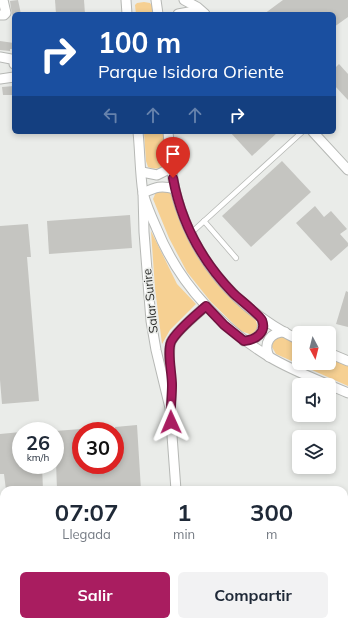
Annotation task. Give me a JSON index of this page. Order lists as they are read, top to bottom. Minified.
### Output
{"streets":{"street":["Salar Surire"]},"north":"bottom","page":{"turn":["100 m","Parque Isidora Oriente"],"speed":"26 km/h","limit":"30","eta":["07:07","Llegada","1","min","300","m"],"buttons":["Salir","Compartir"]}}
